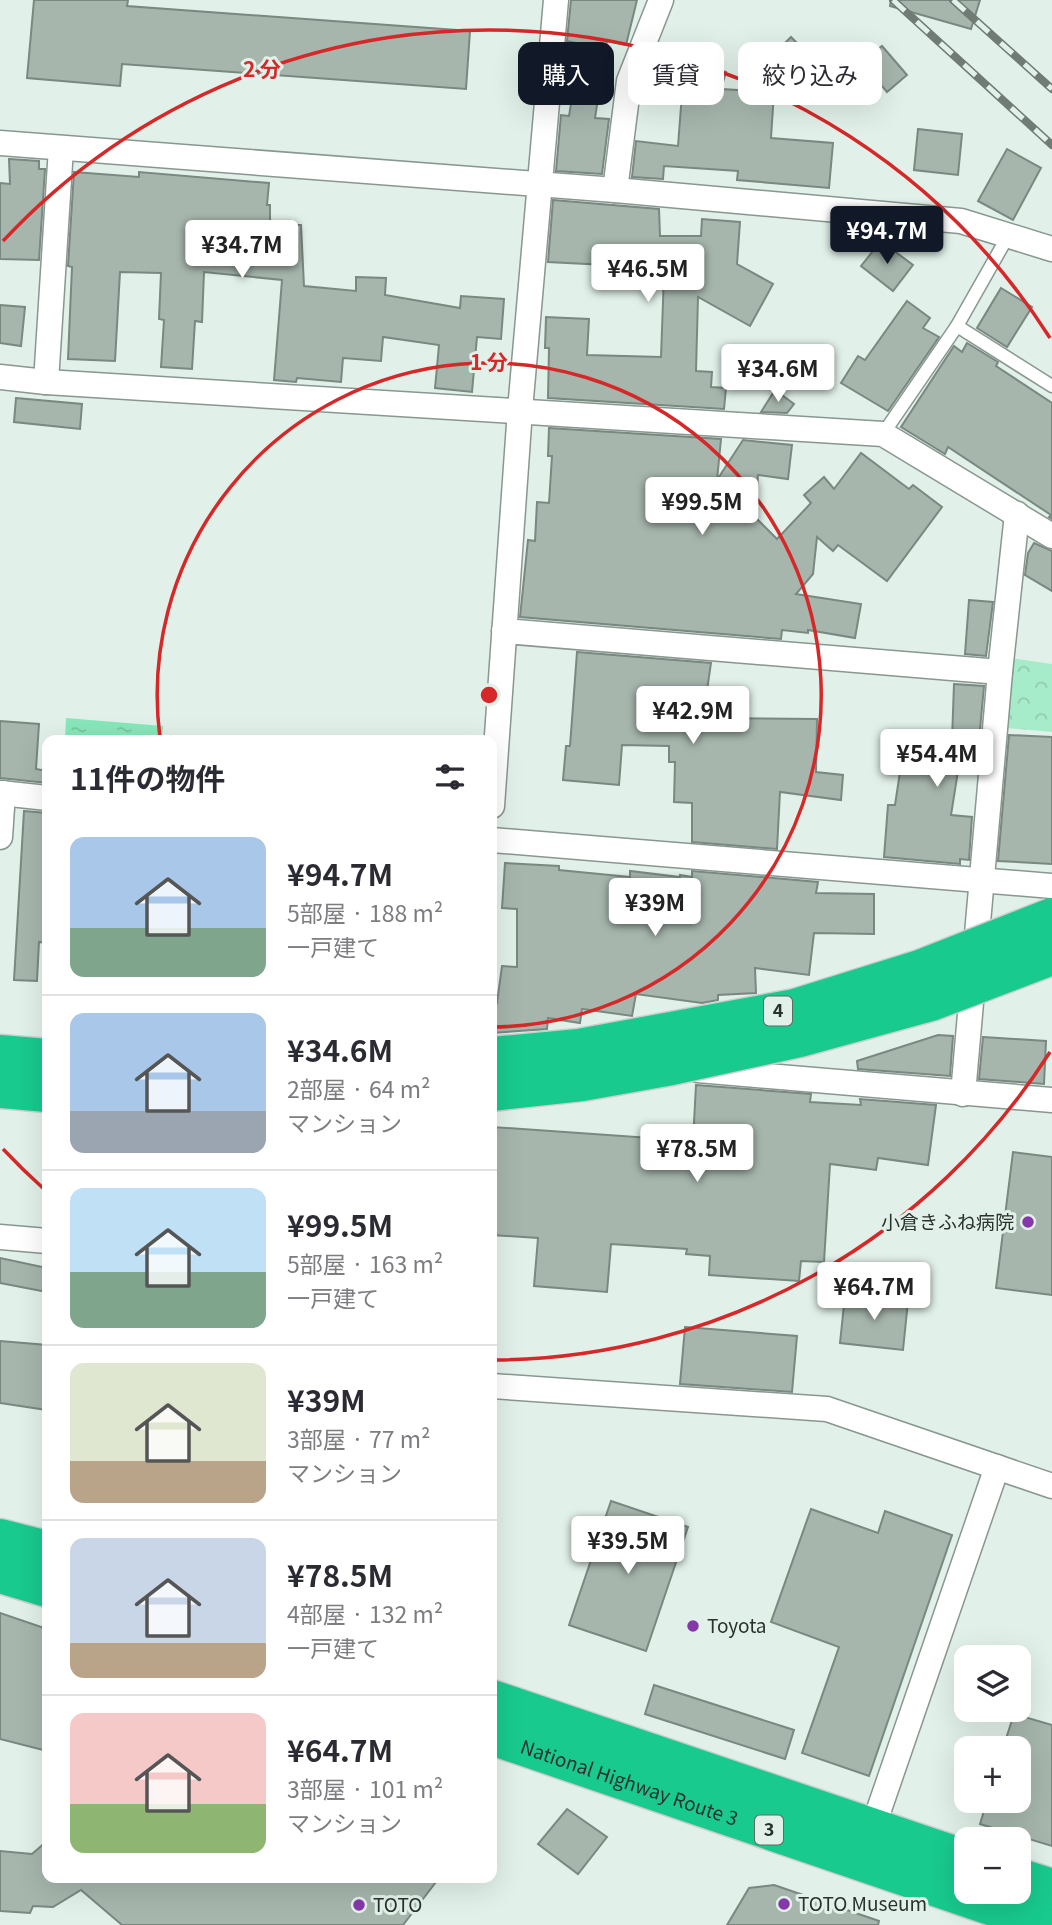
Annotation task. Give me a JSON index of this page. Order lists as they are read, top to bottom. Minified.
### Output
{"streets":{"highway":["4","National Highway Route 3","3"]},"places":["小倉きふね病院","Toyota","TOTO Museum","TOTO"],"page":{"chip":["購入","賃貸","絞り込み"],"price":["¥94.7M","¥34.7M","¥46.5M","¥34.6M","¥99.5M","¥42.9M","¥54.4M","¥39M","¥78.5M","¥64.7M","¥39.5M"],"heading":"11件の物件","list":[{"name":"¥94.7M","note":"5部屋 · 188 m² · 一戸建て"},{"name":"¥34.6M","note":"2部屋 · 64 m² · マンション"},{"name":"¥99.5M","note":"5部屋 · 163 m² · 一戸建て"},{"name":"¥39M","note":"3部屋 · 77 m² · マンション"},{"name":"¥78.5M","note":"4部屋 · 132 m² · 一戸建て"},{"name":"¥64.7M","note":"3部屋 · 101 m² · マンション"}],"map_buttons":["+","−"]},"rings":["2 分","1 分"]}
